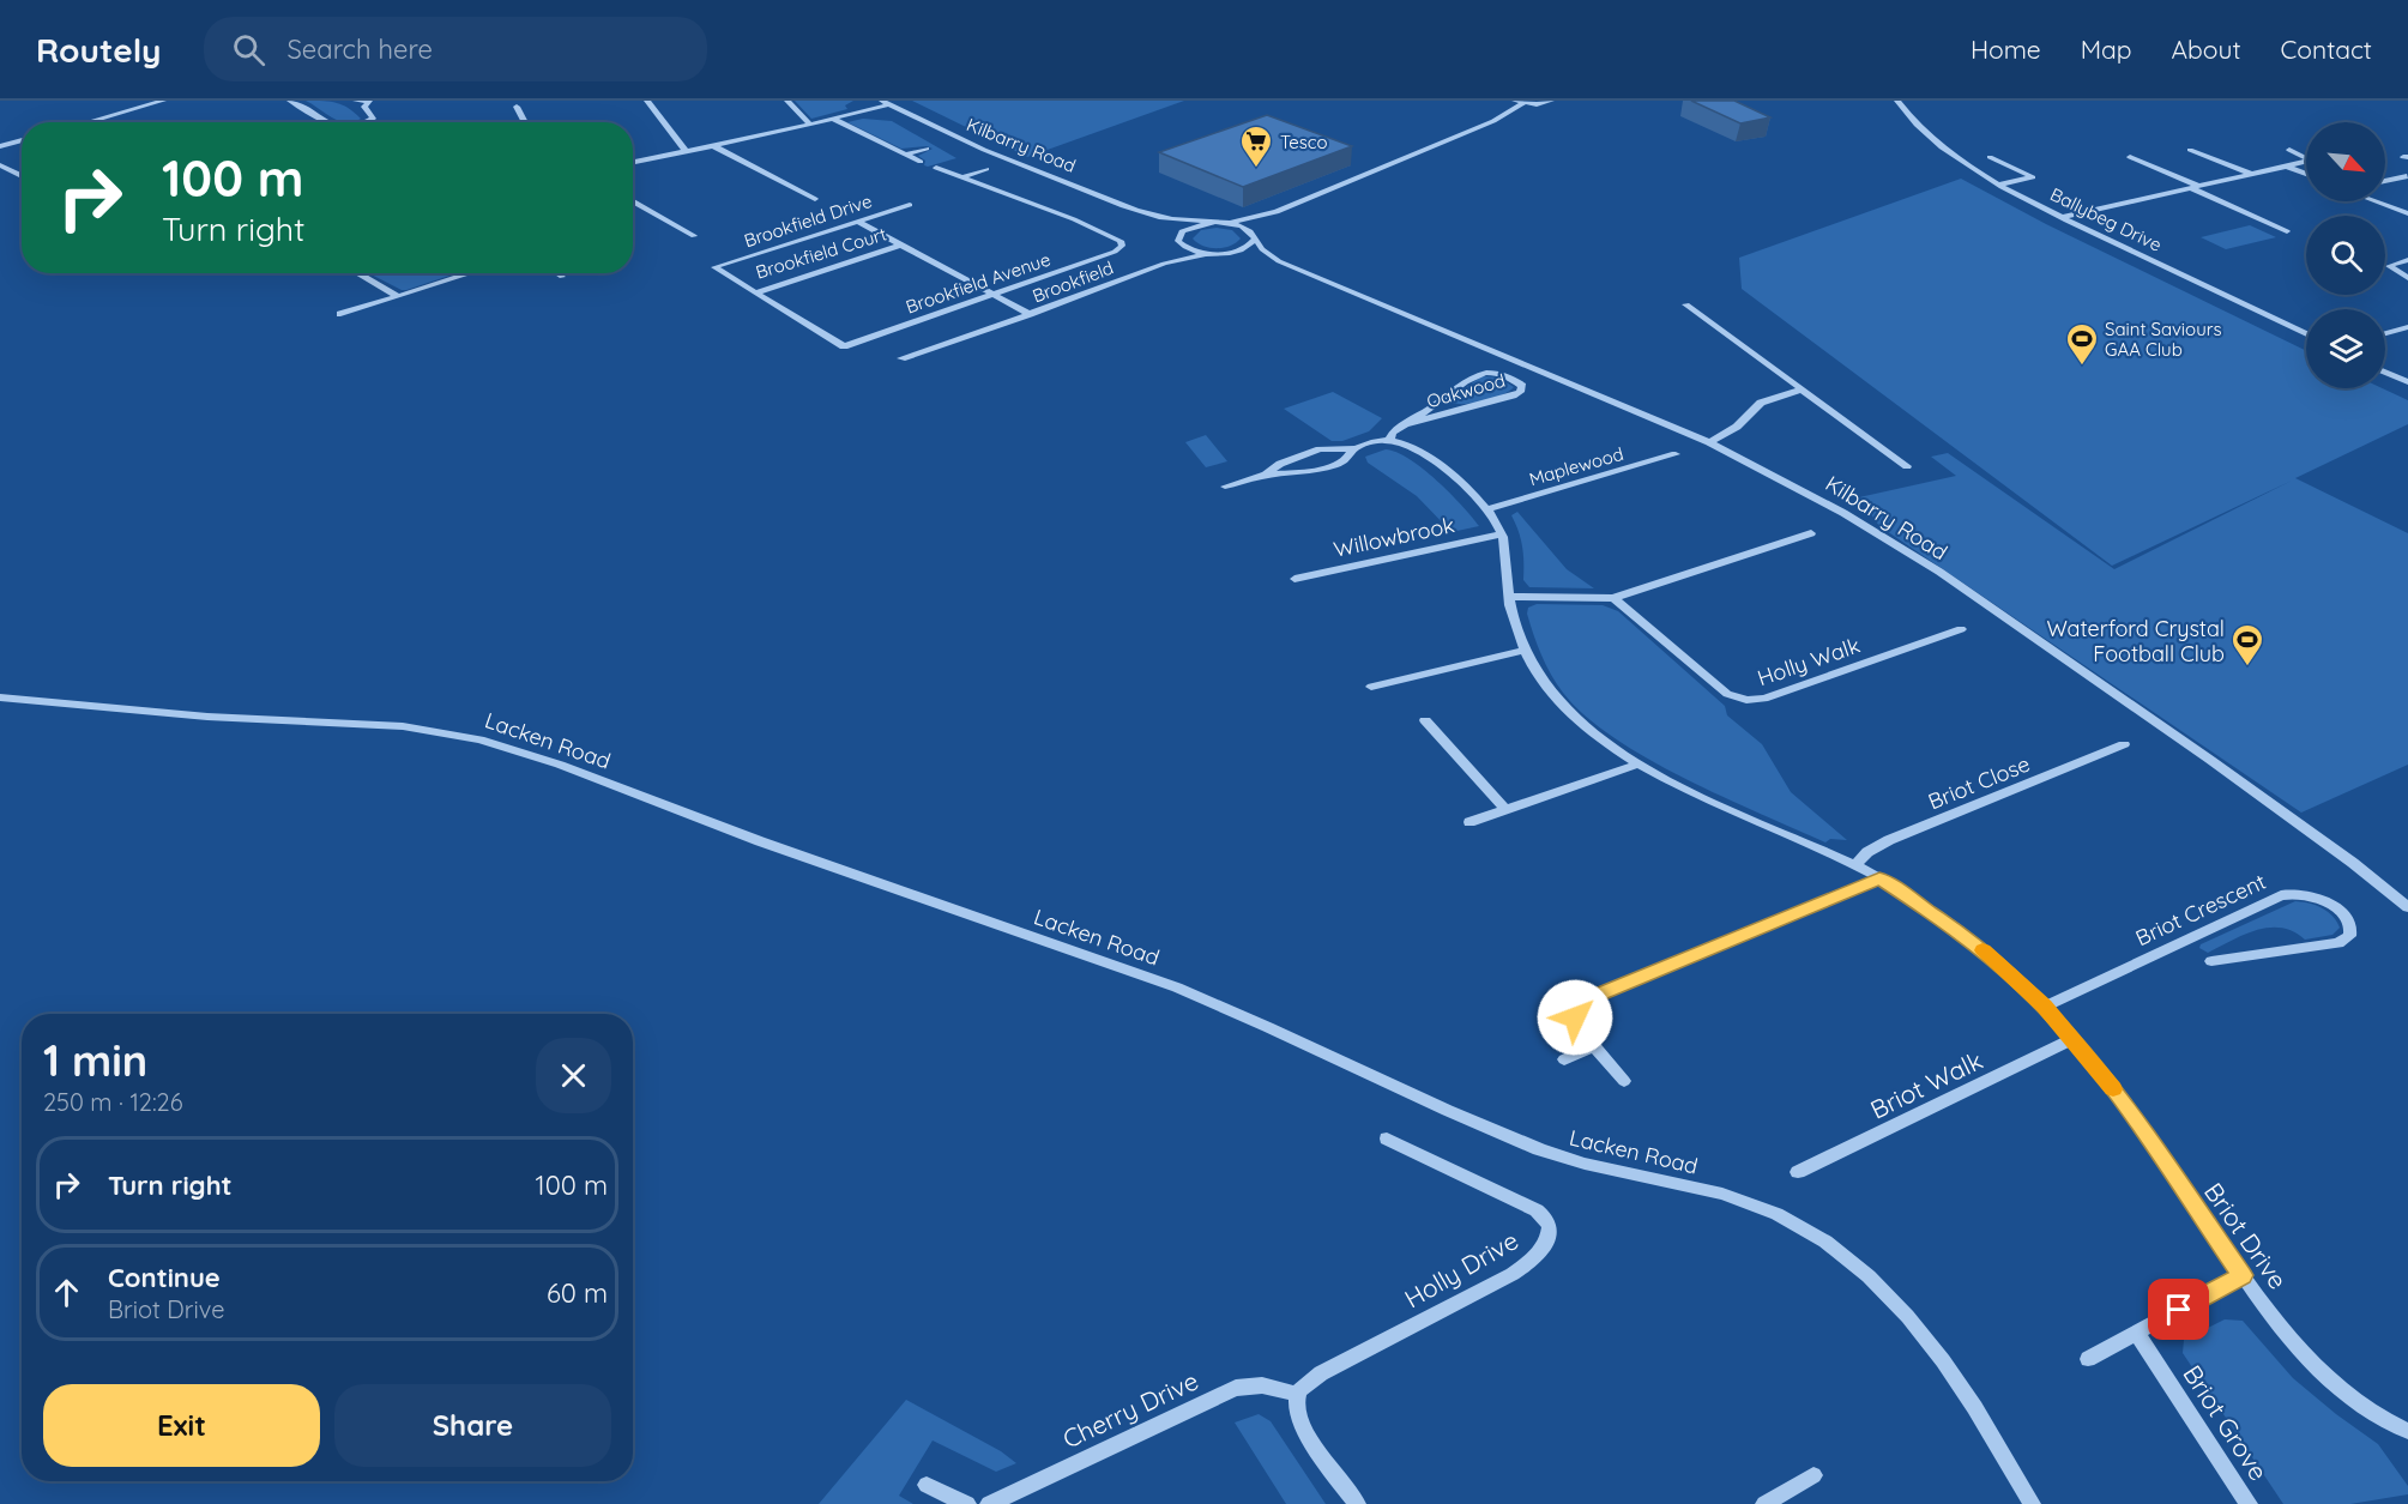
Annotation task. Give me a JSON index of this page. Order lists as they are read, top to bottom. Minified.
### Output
{"streets":{"street":["Kilbarry Road","Ballybeg Drive","Brookfield Drive","Brookfield Court","Brookfield","Brookfield Avenue","Oakwood","Maplewood","Willowbrook","Holly Walk","Lacken Road","Briot Close","Briot Crescent","Briot Walk","Briot Drive","Holly Drive","Cherry Drive","Briot Grove"]},"crossings":[["Kilbarry Road","Brookfield"],["Brookfield Drive","Brookfield Court"],["Brookfield Court","Brookfield"],["Brookfield Court","Brookfield Avenue"],["Brookfield","Brookfield Avenue"],["Briot Close","Briot Drive"],["Briot Crescent","Briot Drive"],["Briot Walk","Briot Drive"],["Holly Drive","Cherry Drive"]],"places":{"supermarket":["Tesco"],"sports":["Saint Saviours GAA Club","Waterford Crystal Football Club"]},"north":"bottom right","page":{"header":"Routely","search":"Search here","nav":["Home","Map","About","Contact"],"turn":["100 m","Turn right"],"heading":["1 min","250 m · 12:26"],"list":[{"name":"Turn right","value":"100 m"},{"name":"Continue","note":"Briot Drive","value":"60 m"}],"buttons":["Exit","Share"]}}
